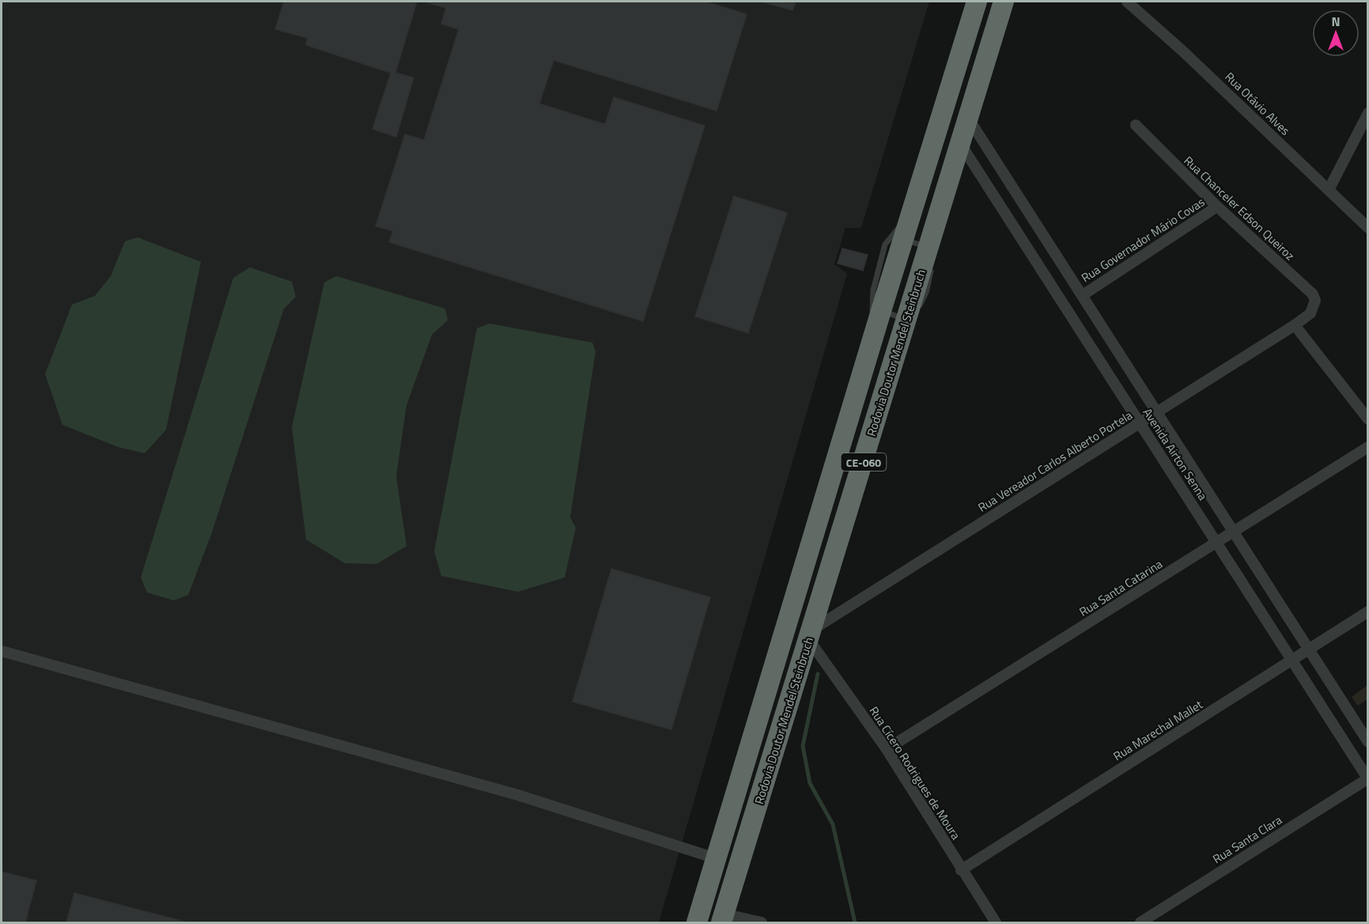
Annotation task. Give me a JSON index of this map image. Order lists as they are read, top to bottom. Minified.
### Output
{"streets":{"highway":["Rodovia Doutor Mendel Steinbruch","CE-060"],"street":["Rua Otávio Alves","Rua Chanceler Edson Queiroz","Rua Governador Mário Covas","Avenida Airton Senna","Rua Vereador Carlos Alberto Portela","Rua Santa Catarina","Rua Marechal Mallet","Rua Cícero Rodrigues de Moura","Rua Santa Clara"]},"crossings":[["Rua Chanceler Edson Queiroz","Rua Governador Mário Covas"],["Rua Chanceler Edson Queiroz","Rua Vereador Carlos Alberto Portela"],["Rua Governador Mário Covas","Avenida Airton Senna"],["Rodovia Doutor Mendel Steinbruch","Avenida Airton Senna"],["Rodovia Doutor Mendel Steinbruch","Rua Vereador Carlos Alberto Portela"],["Rodovia Doutor Mendel Steinbruch","Rua Cícero Rodrigues de Moura"],["Avenida Airton Senna","Rua Vereador Carlos Alberto Portela"],["Avenida Airton Senna","Rua Santa Catarina"],["Avenida Airton Senna","Rua Marechal Mallet"],["Avenida Airton Senna","Rua Santa Clara"],["Rua Vereador Carlos Alberto Portela","Rua Cícero Rodrigues de Moura"],["Rua Santa Catarina","Rua Cícero Rodrigues de Moura"],["Rua Marechal Mallet","Rua Cícero Rodrigues de Moura"]],"north":"top"}
